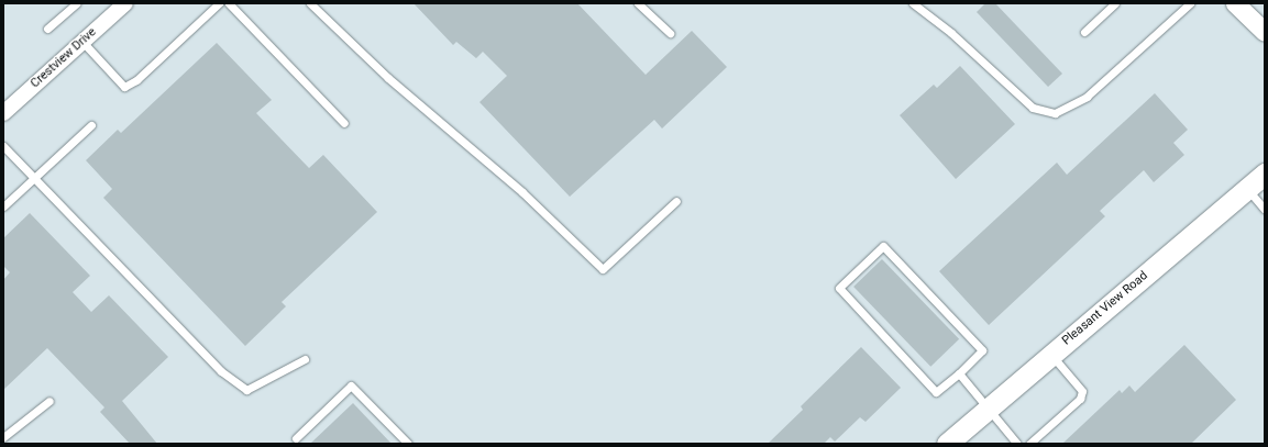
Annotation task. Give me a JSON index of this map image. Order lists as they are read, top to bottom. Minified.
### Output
{"streets":{"main road":["Pleasant View Road"],"street":["Crestview Drive"]}}
